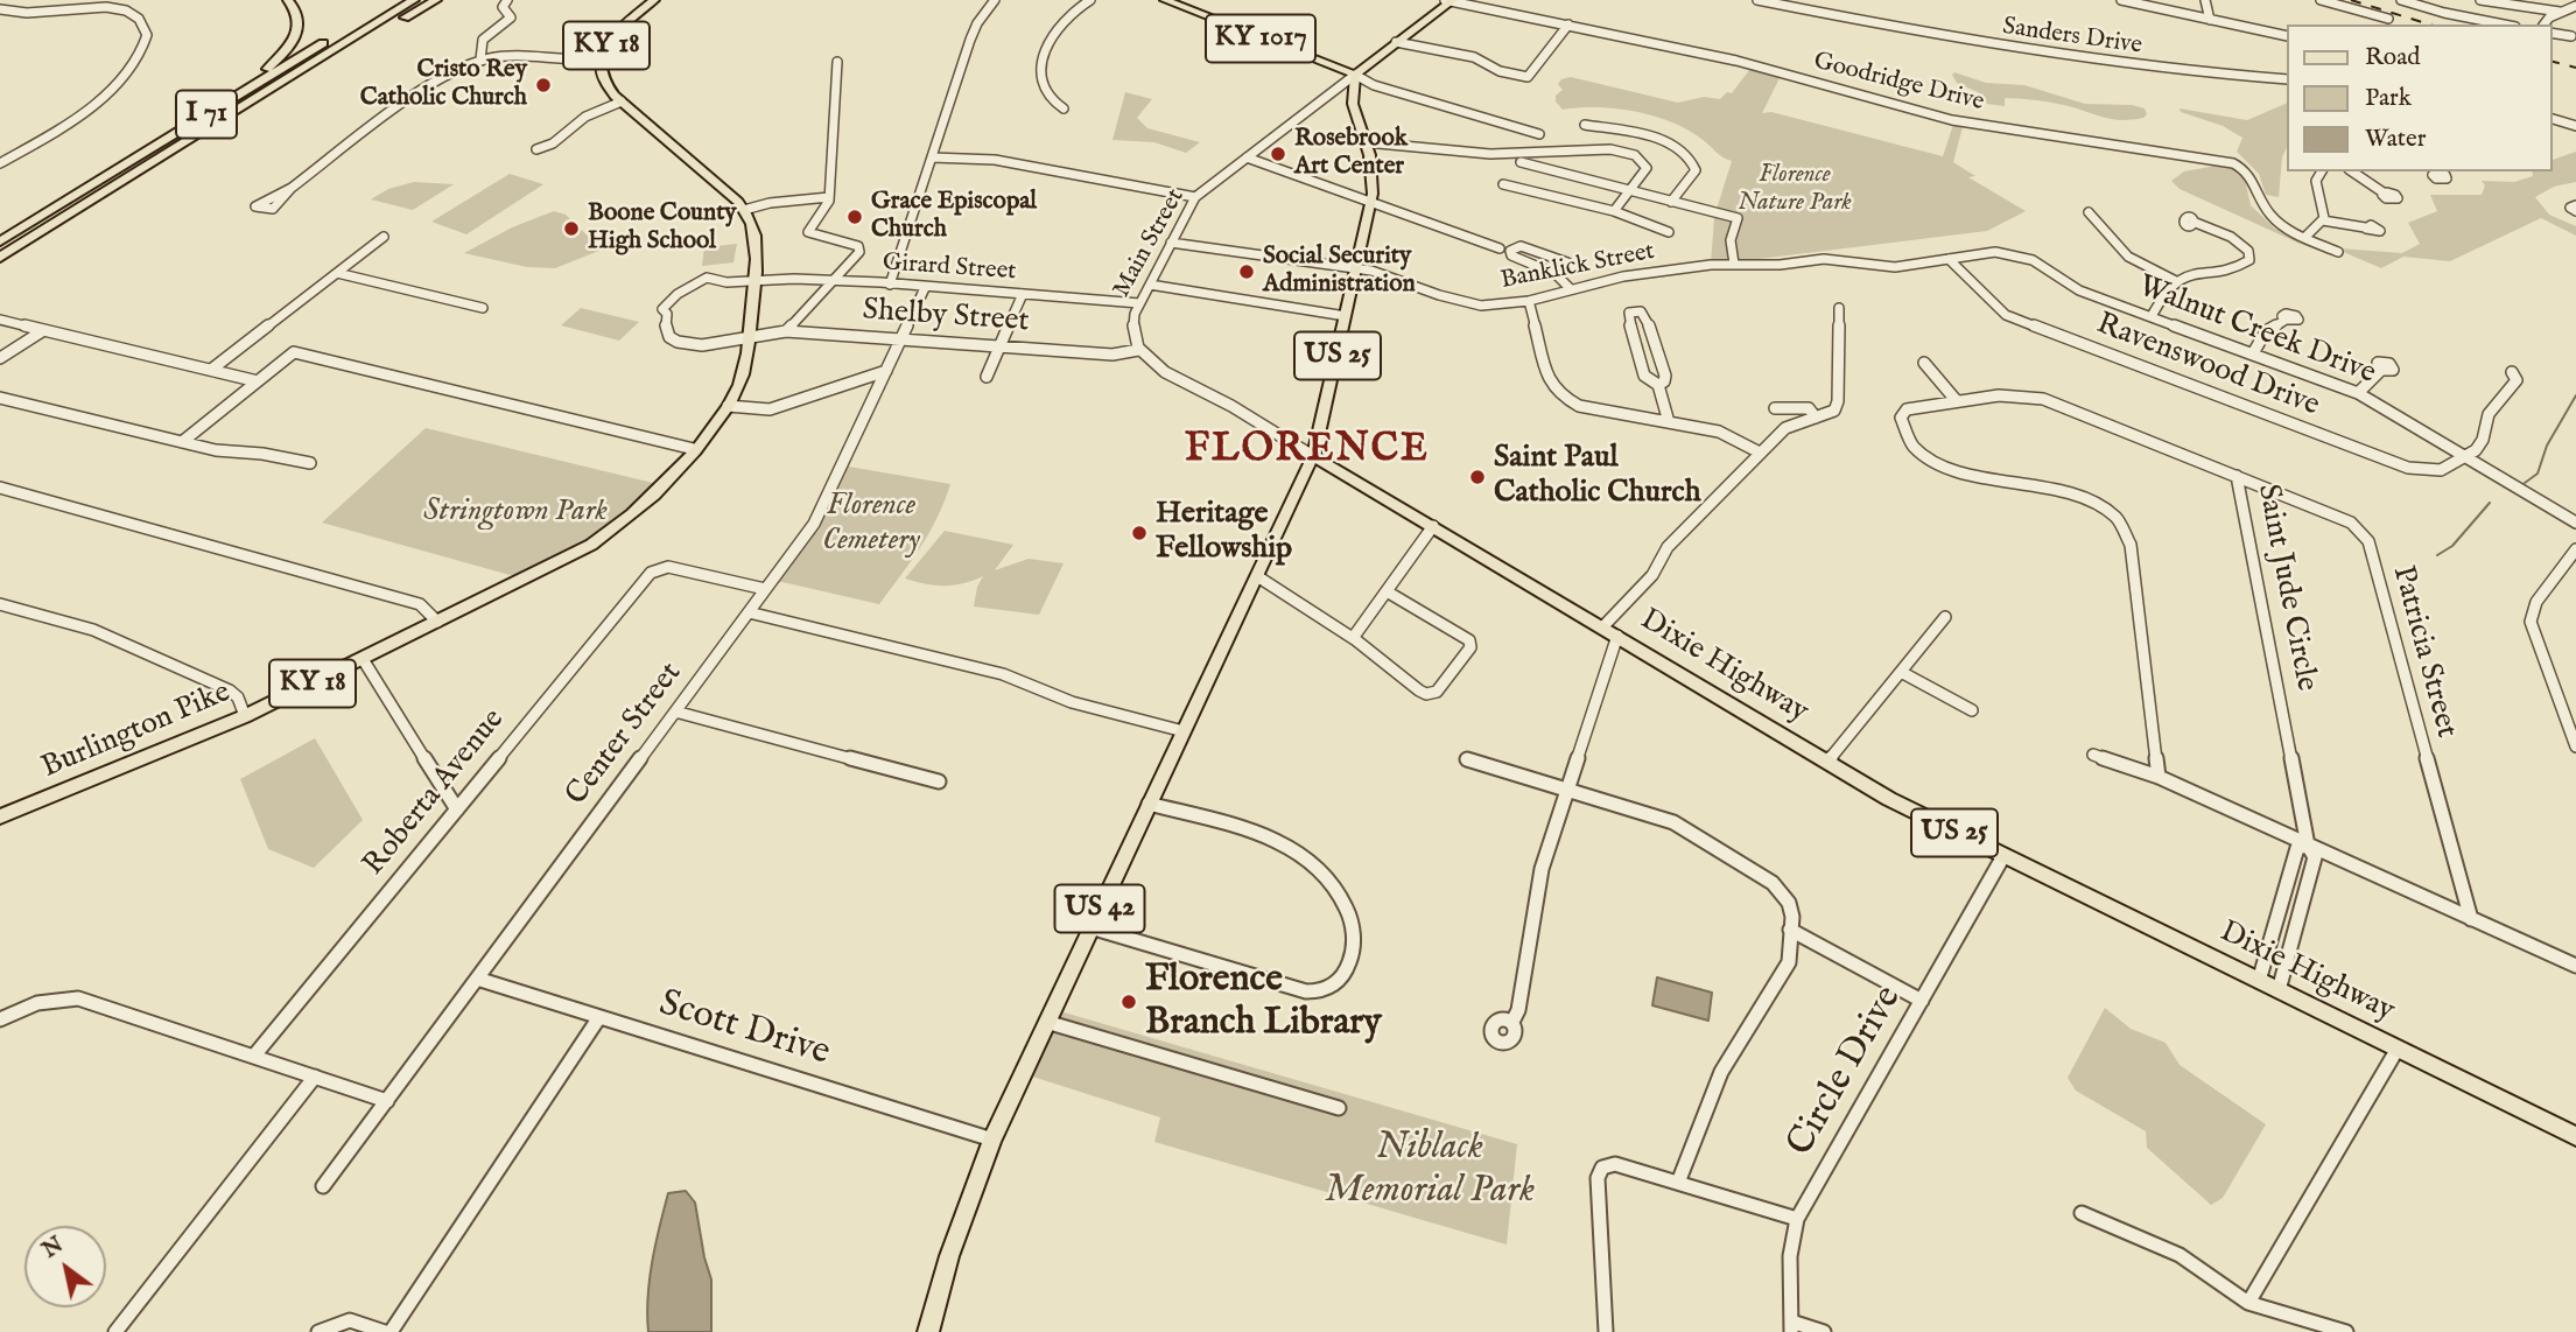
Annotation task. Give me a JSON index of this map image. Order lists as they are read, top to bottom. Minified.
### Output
{"streets":{"highway":["I 71"],"main road":["KY 1017","KY 18","US 25","Dixie Highway","Burlington Pike","US 42"],"street":["Sanders Drive","Goodridge Drive","Main Street","Banklick Street","Girard Street","Shelby Street","Walnut Creek Drive","Ravenswood Drive","Saint Jude Circle","Patricia Street","Center Street","Roberta Avenue","Scott Drive","Circle Drive"]},"crossings":[["KY 1017","Main Street"],["KY 1017","US 25"],["KY 18","Burlington Pike"],["Main Street","Banklick Street"],["Main Street","Girard Street"],["Main Street","Shelby Street"],["Main Street","US 25"],["Banklick Street","Walnut Creek Drive"],["Banklick Street","US 25"],["Banklick Street","Ravenswood Drive"],["Girard Street","Shelby Street"],["Girard Street","Burlington Pike"],["Girard Street","Center Street"],["Shelby Street","Burlington Pike"],["Shelby Street","Center Street"],["Walnut Creek Drive","Ravenswood Drive"],["US 25","Dixie Highway"],["US 25","US 42"],["Saint Jude Circle","Patricia Street"],["Saint Jude Circle","Dixie Highway"],["Dixie Highway","US 42"],["Dixie Highway","Circle Drive"],["Center Street","Roberta Avenue"],["Center Street","Scott Drive"],["US 42","Scott Drive"]],"districts":["FLORENCE"],"parks":["Florence Nature Park","Florence Cemetery","Stringtown Park","Niblack Memorial Park"],"places":["Cristo Rey Catholic Church","Rosebrook Art Center","Grace Episcopal Church","Boone County High School","Social Security Administration","Saint Paul Catholic Church","Heritage Fellowship","Florence Branch Library"],"legend":["Road","Park","Water"],"north":"top left"}
